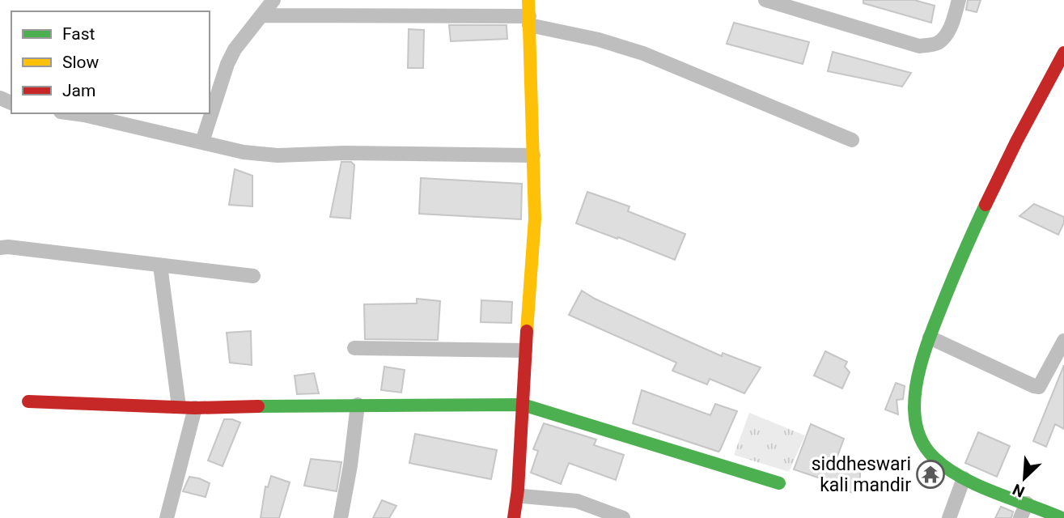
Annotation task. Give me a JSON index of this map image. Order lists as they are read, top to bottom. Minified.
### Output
{"places":{"temple":["siddheswari kali mandir"]},"legend":["Fast","Slow","Jam"],"north":"bottom left"}
